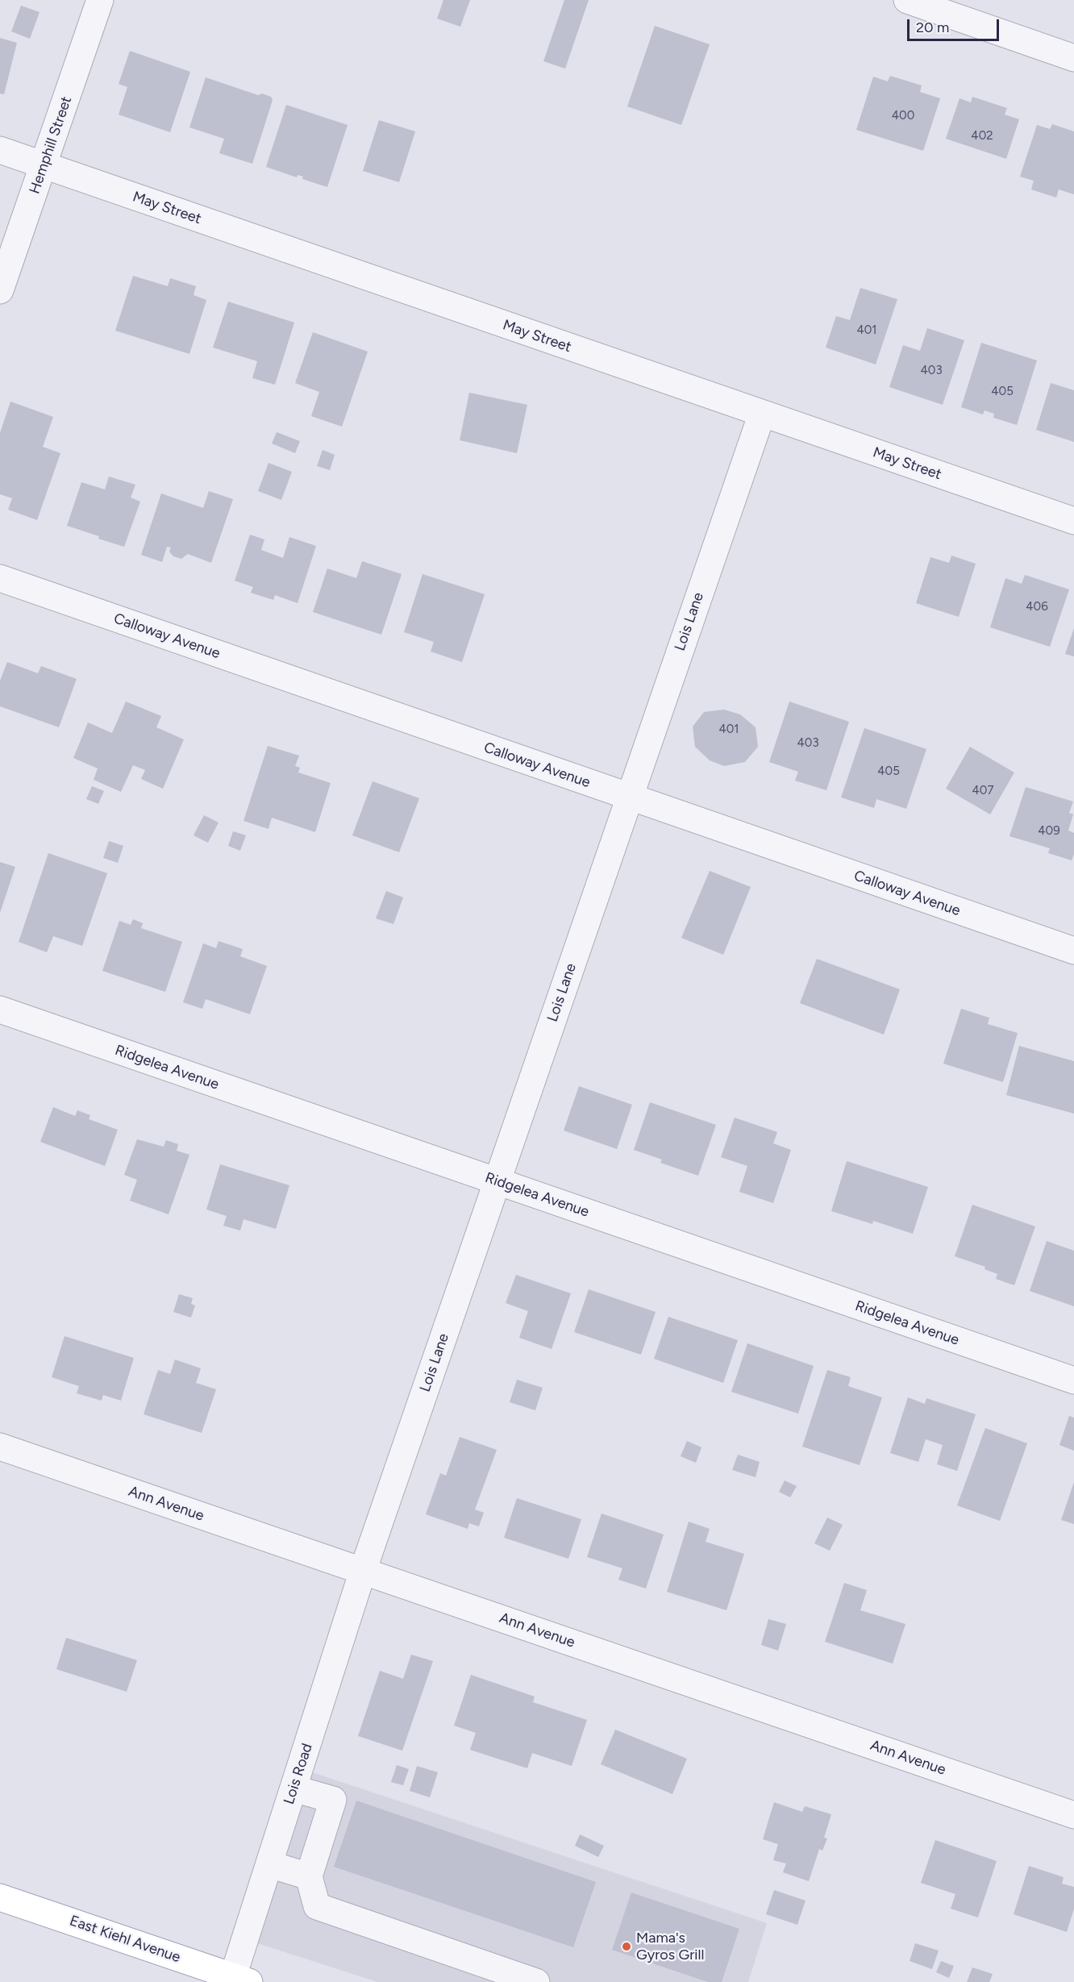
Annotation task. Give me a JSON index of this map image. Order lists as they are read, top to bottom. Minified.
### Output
{"streets":{"main road":["East Kiehl Avenue"],"street":["Hemphill Street","May Street","Lois Lane","Calloway Avenue","Ridgelea Avenue","Ann Avenue","Lois Road"]},"crossings":[["Hemphill Street","May Street"],["May Street","Lois Lane"],["Lois Lane","Calloway Avenue"],["Lois Lane","Ridgelea Avenue"],["Lois Lane","Ann Avenue"],["Lois Lane","Lois Road"],["Ann Avenue","Lois Road"],["Lois Road","East Kiehl Avenue"]],"places":["Mama's Gyros Grill"],"house_numbers":["400","402","401","403","405","406","401","403","405","407","409"],"scale_bar":"20 m"}
